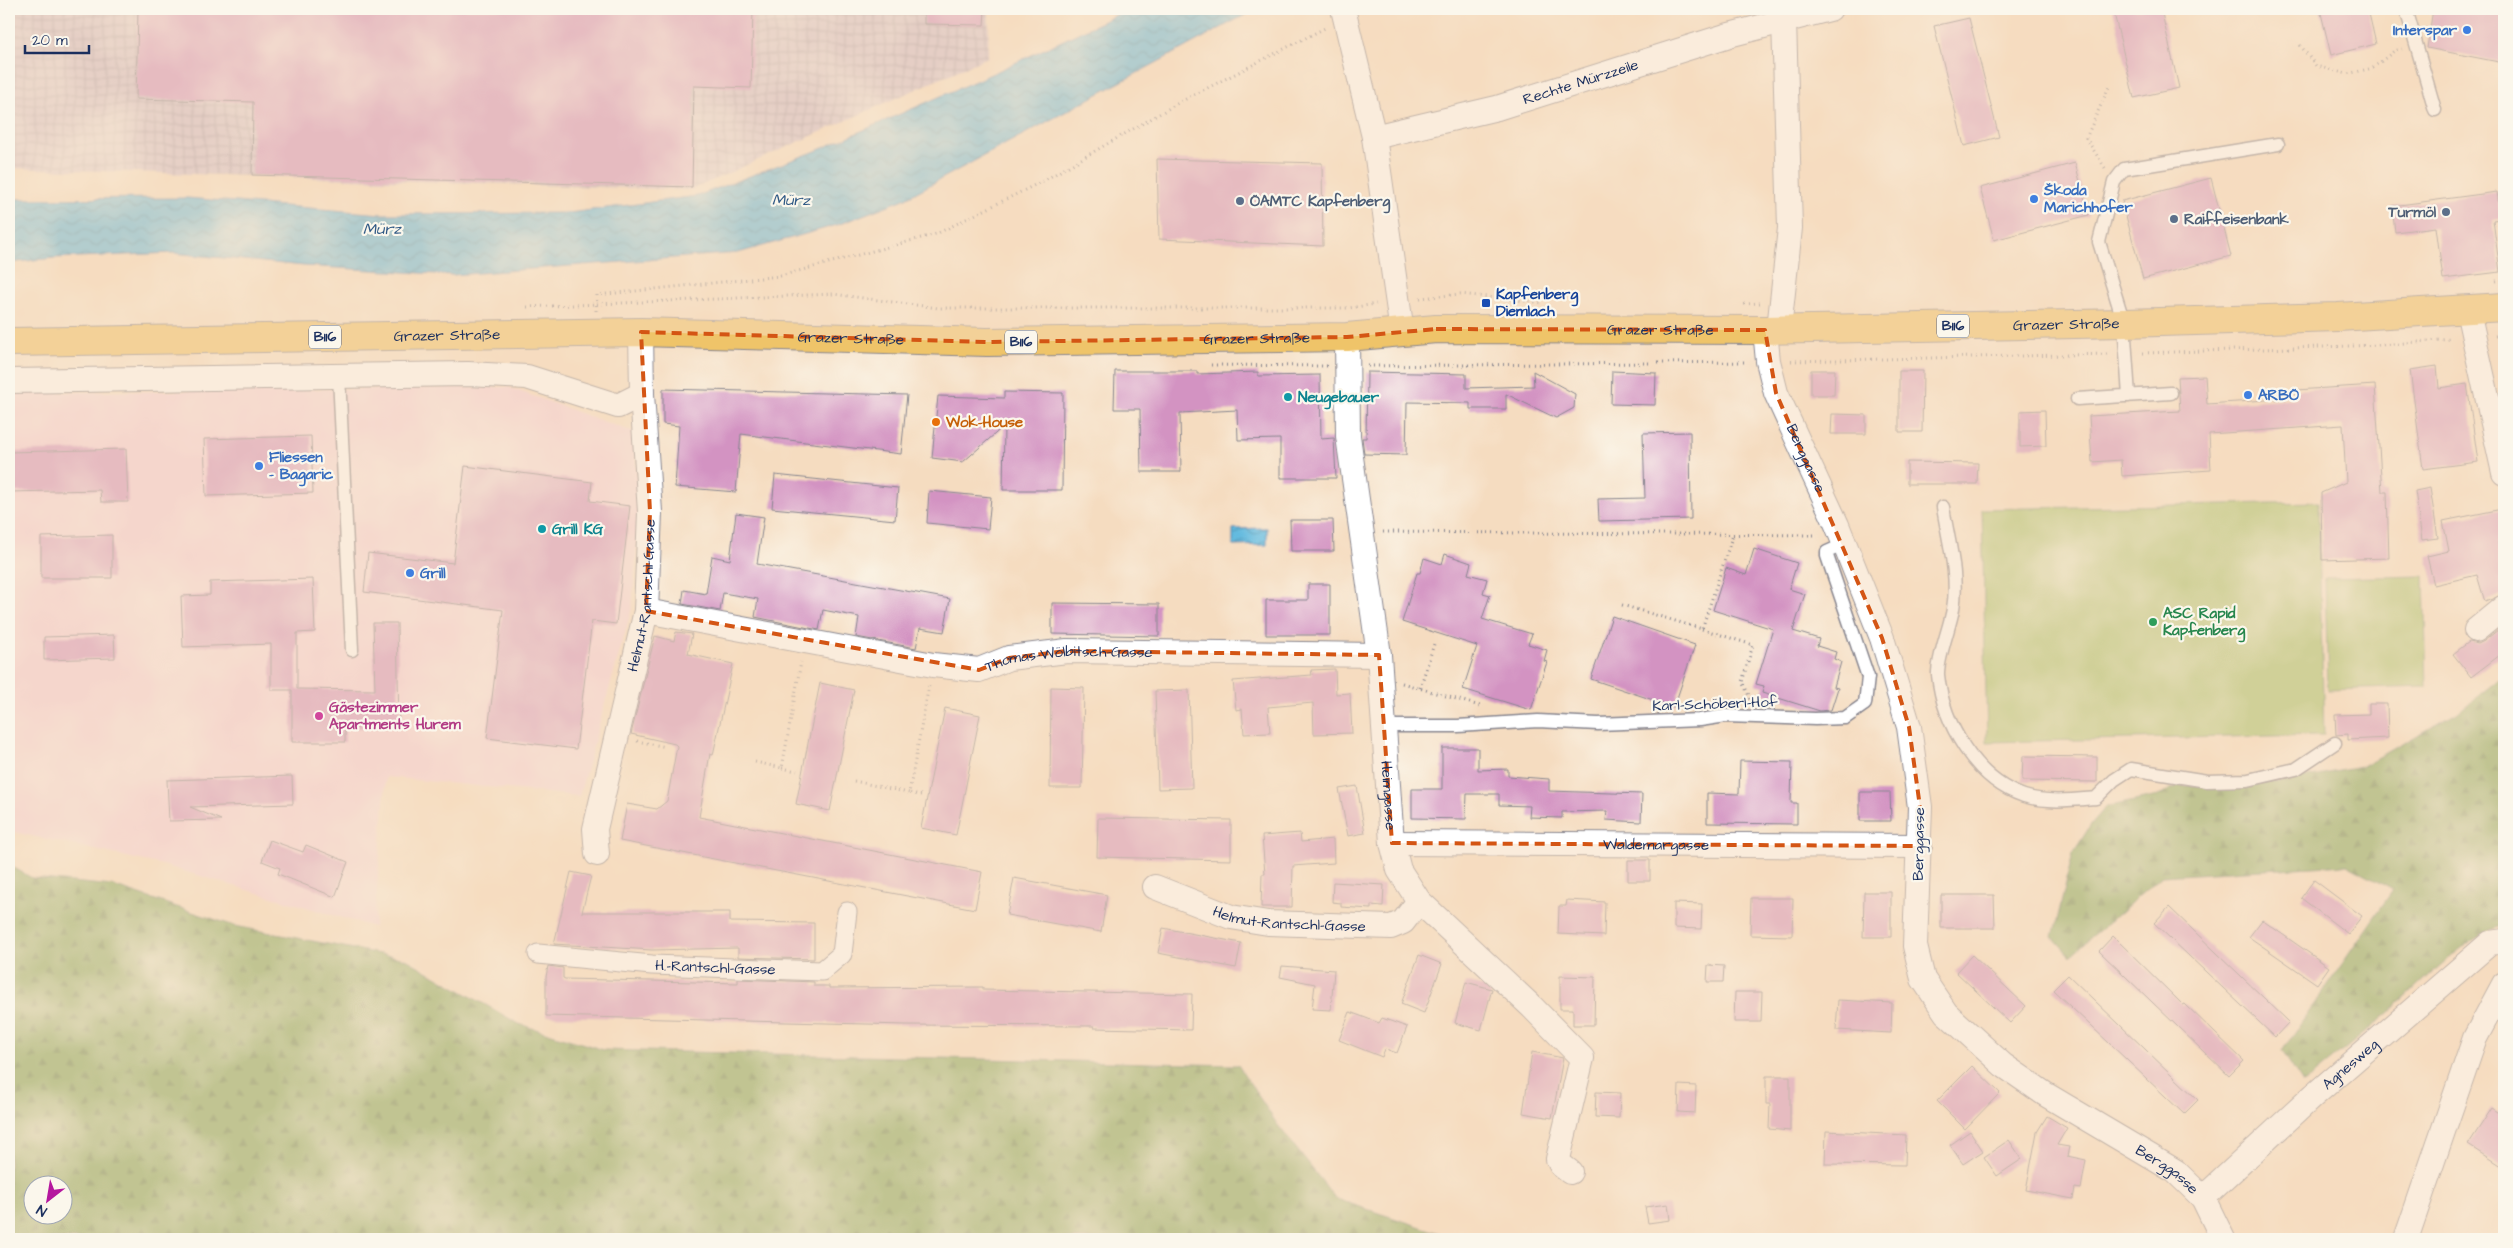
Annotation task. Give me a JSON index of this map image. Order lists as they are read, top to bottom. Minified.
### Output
{"streets":{"main road":["Grazer Straße","B116"],"street":["Rechte Mürzzeile","Berggasse","Helmut-Rantschl-Gasse","Thomas-Wölbitsch-Gasse","Heimgasse","Waldemargasse","H.-Rantschl-Gasse","Agnesweg"],"lane":["Karl-Schöberl-Hof"]},"crossings":[["Grazer Straße","Berggasse"],["Grazer Straße","Helmut-Rantschl-Gasse"],["Grazer Straße","Heimgasse"],["Berggasse","Karl-Schöberl-Hof"],["Berggasse","Waldemargasse"],["Berggasse","Agnesweg"],["Helmut-Rantschl-Gasse","Thomas-Wölbitsch-Gasse"],["Helmut-Rantschl-Gasse","Heimgasse"],["Thomas-Wölbitsch-Gasse","Heimgasse"],["Karl-Schöberl-Hof","Heimgasse"],["Heimgasse","Waldemargasse"]],"water":["Mürz"],"places":{"other":["Interspar","Škoda Marichhofer","ÖAMTC Kapfenberg","Turmöl","Raiffeisenbank","ARBÖ","Neugebauer","Wok-House","Fliessen - Bagaric","Grill KG","Grill","ASC Rapid Kapfenberg","Gästezimmer Apartments Hurem"],"transit":["Kapfenberg Diemlach"]},"scale_bar":"20 m","north":"bottom left"}
